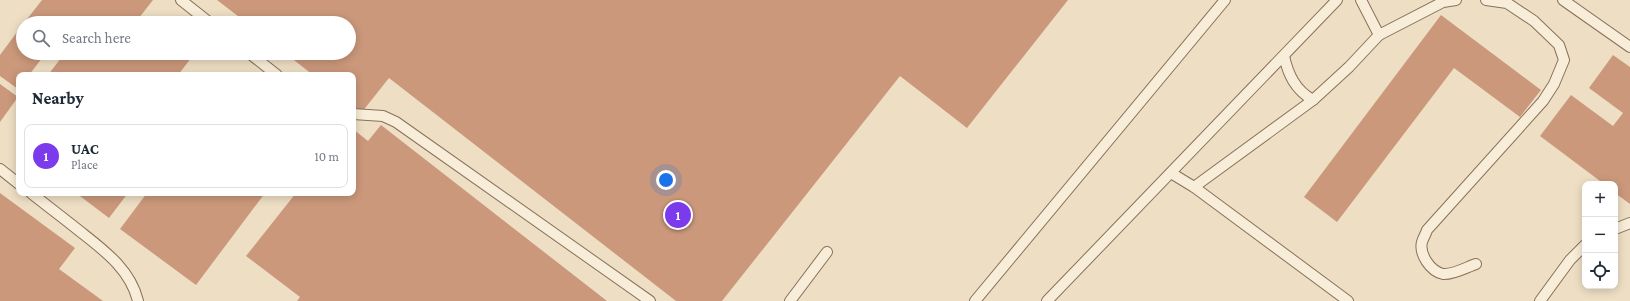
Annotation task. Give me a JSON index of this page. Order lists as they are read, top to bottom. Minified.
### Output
{"page":{"search":"Search here","heading":"Nearby","list":[{"mark":"1","name":"UAC","note":"Place","value":"10 m"}],"map_buttons":["+","−"],"pins":"1"}}
